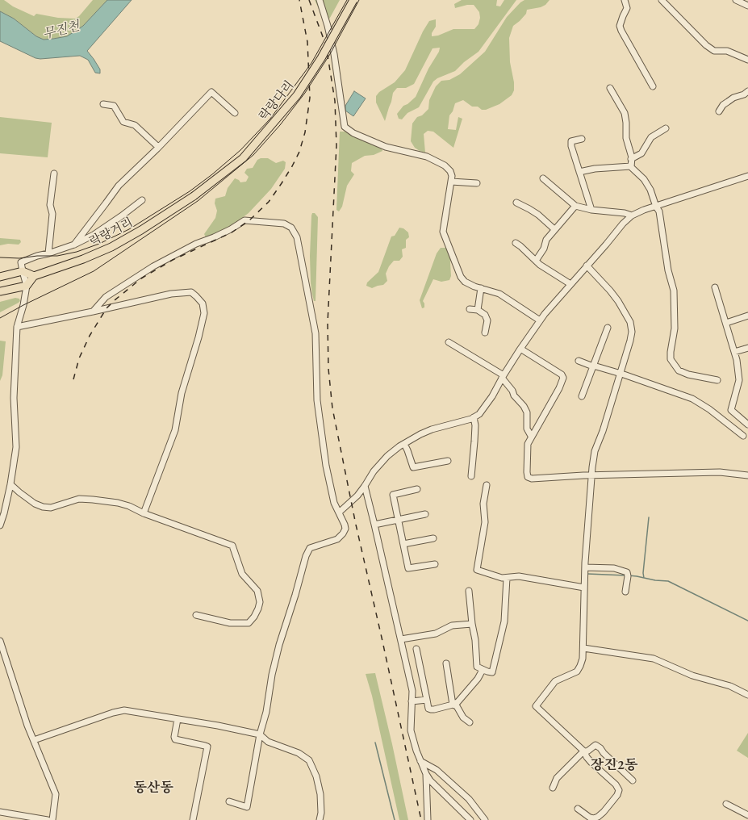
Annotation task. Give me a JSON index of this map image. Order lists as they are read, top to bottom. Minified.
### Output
{"streets":{"main road":["락랑다리","락랑거리"]},"crossings":[["락랑다리","락랑거리"]],"districts":["장진2동","동산동"],"water":["무진천"]}
